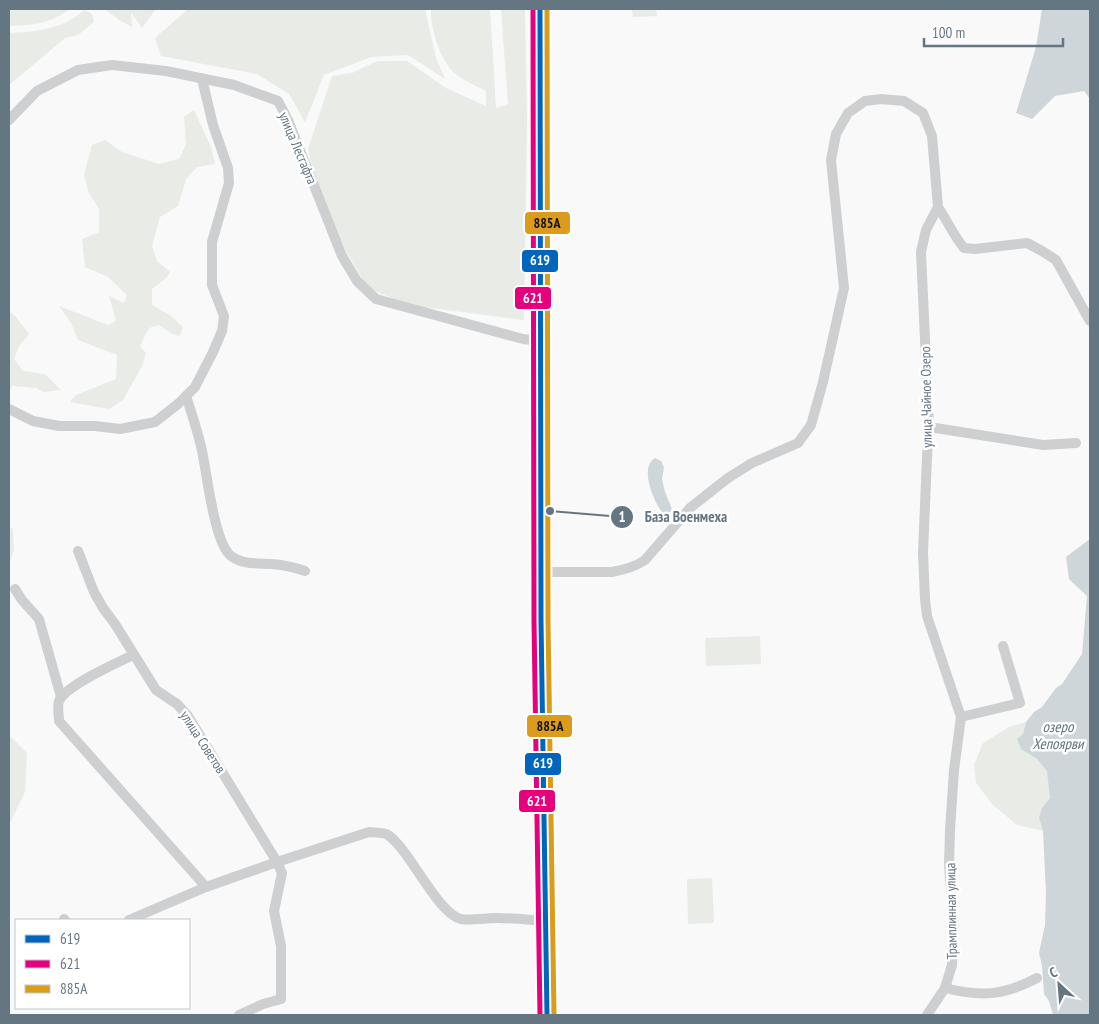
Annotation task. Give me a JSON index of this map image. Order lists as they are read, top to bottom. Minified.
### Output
{"streets":{"street":["улица Лесгафта","улица Чайное Озеро","улица Советов","Трамплинная улица"]},"crossings":[["улица Чайное Озеро","Трамплинная улица"]],"water":["озеро Хепоярви"],"places":["База Военмеха"],"lines":["transit line 619","transit line 621","transit line 885А"],"legend":["619","621","885А"],"scale_bar":"100 m","north":"top left"}
